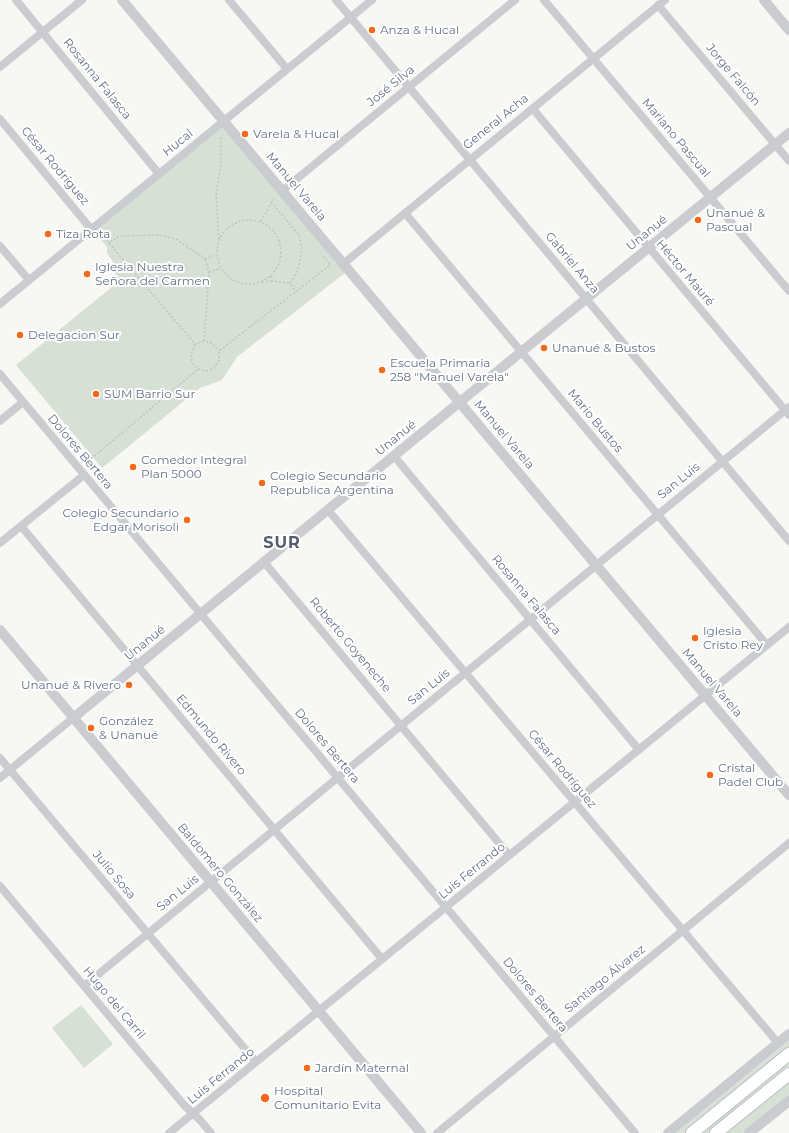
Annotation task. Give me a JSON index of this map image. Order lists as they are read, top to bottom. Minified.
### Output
{"streets":{"street":["Jorge Falcón","Rosanna Falasca","José Silva","General Acha","Mariano Pascual","Hucal","César Rodríguez","Manuel Varela","Unanué","Gabriel Anza","Héctor Mauré","Mario Bustos","Dolores Bertera","San Luis","Roberto Goyeneche","Edmundo Rivero","Luis Ferrando","Baldomero González","Julio Sosa","Santiago Álvarez","Hugo del Carril"]},"crossings":[["Jorge Falcón","General Acha"],["Jorge Falcón","Unanué"],["Rosanna Falasca","Hucal"],["Rosanna Falasca","Unanué"],["Rosanna Falasca","San Luis"],["Rosanna Falasca","Luis Ferrando"],["José Silva","Manuel Varela"],["José Silva","Gabriel Anza"],["General Acha","Mariano Pascual"],["General Acha","Manuel Varela"],["General Acha","Gabriel Anza"],["General Acha","Héctor Mauré"],["General Acha","Mario Bustos"],["Mariano Pascual","Unanué"],["Hucal","César Rodríguez"],["Hucal","Manuel Varela"],["Hucal","Gabriel Anza"],["César Rodríguez","Unanué"],["César Rodríguez","San Luis"],["César Rodríguez","Luis Ferrando"],["César Rodríguez","Santiago Álvarez"],["Manuel Varela","Unanué"],["Manuel Varela","San Luis"],["Manuel Varela","Luis Ferrando"],["Unanué","Gabriel Anza"],["Unanué","Héctor Mauré"],["Unanué","Mario Bustos"],["Unanué","Dolores Bertera"],["Unanué","Roberto Goyeneche"],["Unanué","Edmundo Rivero"],["Unanué","Baldomero González"],["Unanué","Julio Sosa"],["Gabriel Anza","San Luis"],["Héctor Mauré","San Luis"],["Mario Bustos","San Luis"],["Mario Bustos","Luis Ferrando"],["Dolores Bertera","San Luis"],["Dolores Bertera","Luis Ferrando"],["Dolores Bertera","Santiago Álvarez"],["San Luis","Roberto Goyeneche"],["San Luis","Edmundo Rivero"],["San Luis","Baldomero González"],["San Luis","Julio Sosa"],["San Luis","Hugo del Carril"],["Roberto Goyeneche","Luis Ferrando"],["Edmundo Rivero","Luis Ferrando"],["Luis Ferrando","Baldomero González"],["Luis Ferrando","Julio Sosa"],["Luis Ferrando","Hugo del Carril"]],"districts":["SUR"],"places":["Anza & Hucal","Varela & Hucal","Unanué & Pascual","Tiza Rota","Iglesia Nuestra Señora del Carmen","Delegacion Sur","Unanué & Bustos","Escuela Primaria 258 \"Manuel Varela\"","SUM Barrio Sur","Comedor Integral Plan 5000","Colegio Secundario Republica Argentina","Colegio Secundario Edgar Morisoli","Iglesia Cristo Rey","Unanué & Rivero","González & Unanué","Cristal Padel Club","Jardín Maternal","Hospital Comunitario Evita"]}
